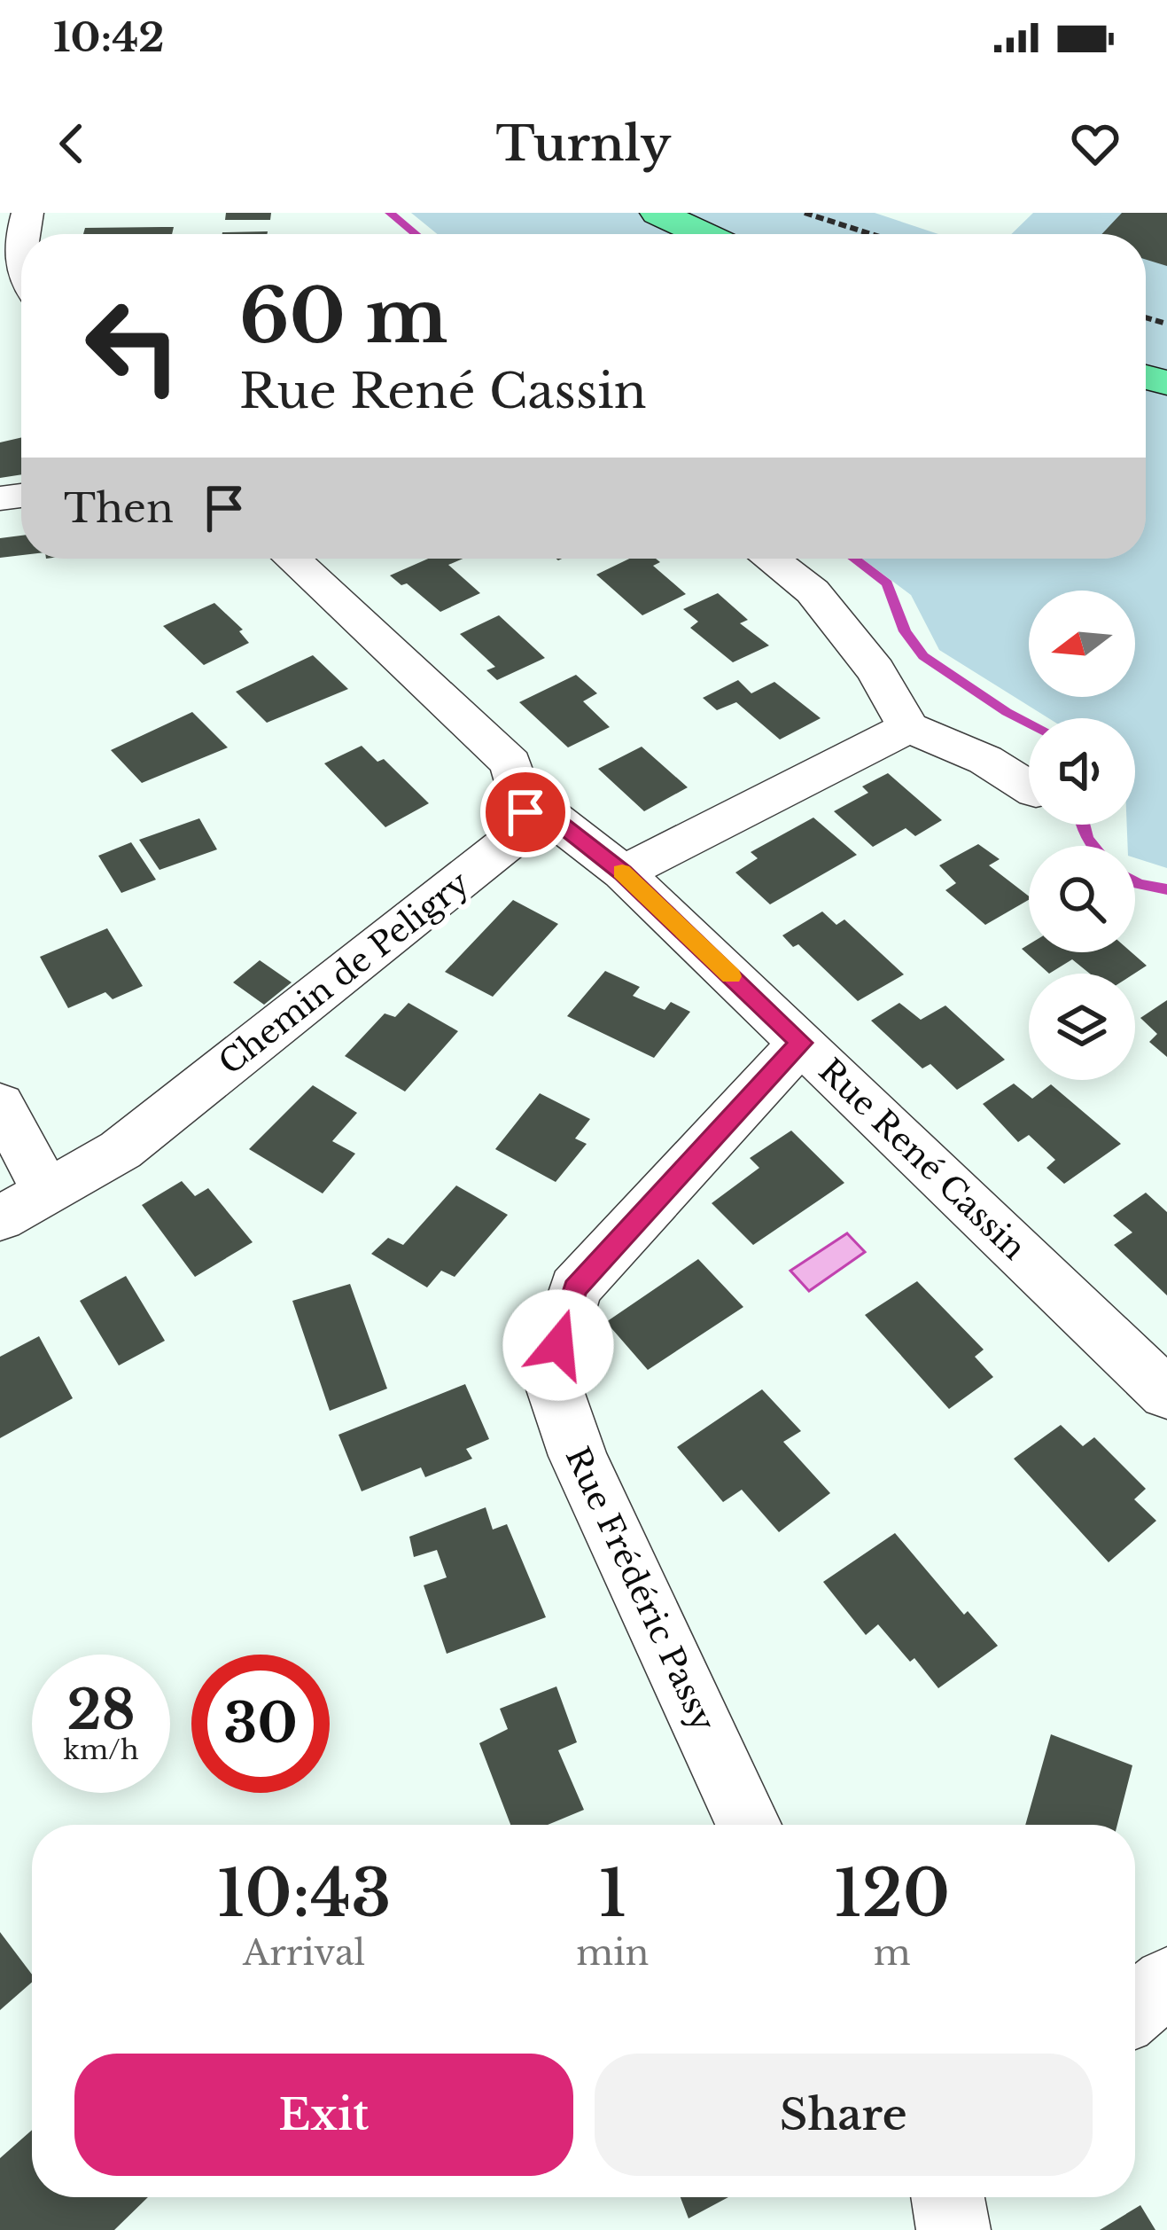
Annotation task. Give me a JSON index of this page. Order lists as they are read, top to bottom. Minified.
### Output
{"streets":{"street":["Chemin de Peligry","Rue René Cassin","Rue Frédéric Passy"]},"crossings":[["Chemin de Peligry","Rue René Cassin"],["Rue René Cassin","Rue Frédéric Passy"]],"north":"left","page":{"status":"10:42","header":"Turnly","turn":["60 m","Rue René Cassin"],"then":"Then","speed":"28 km/h","limit":"30","eta":["10:43","Arrival","1","min","120","m"],"buttons":["Exit","Share"]}}
